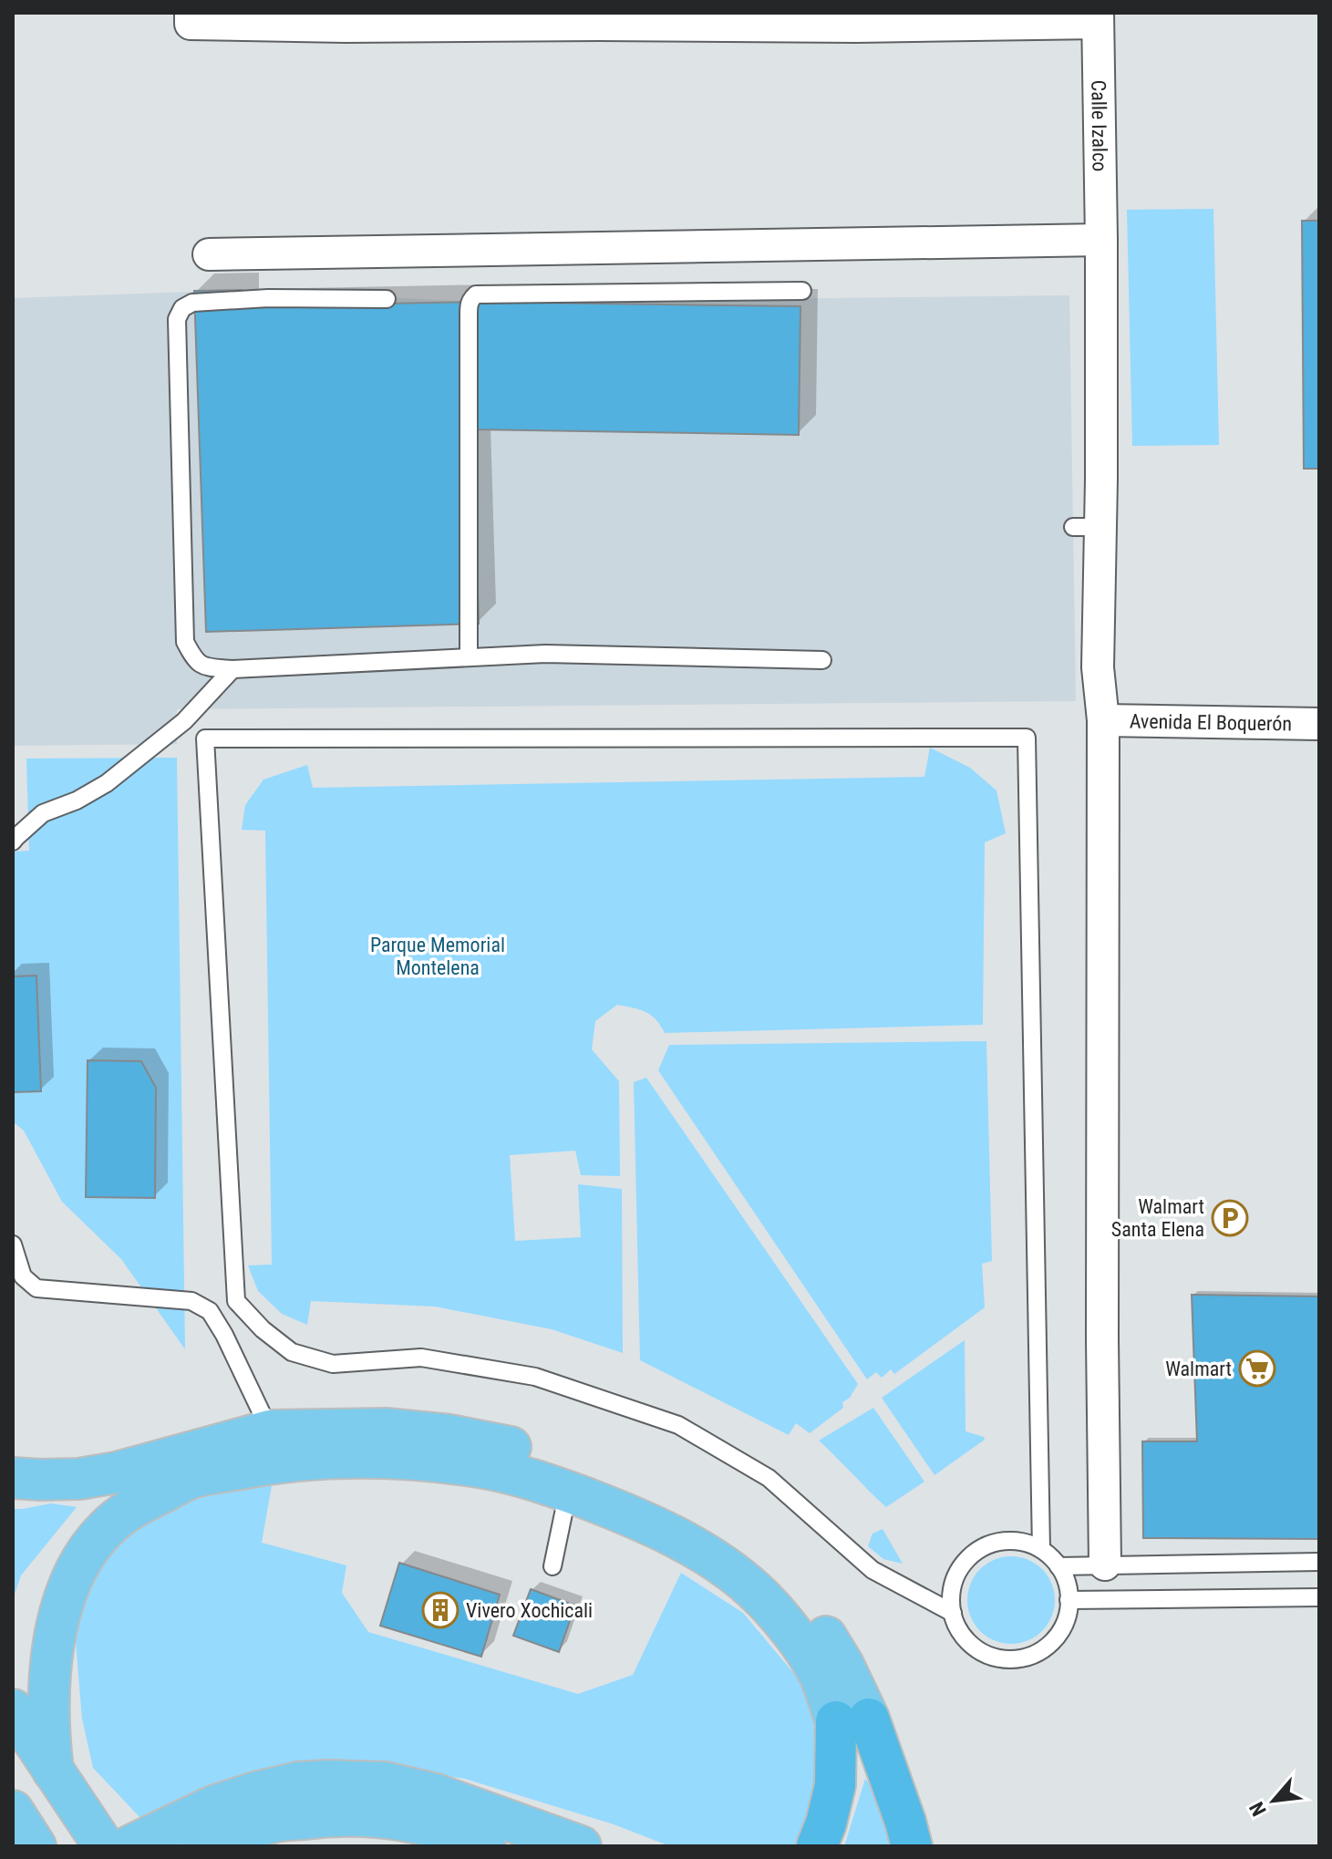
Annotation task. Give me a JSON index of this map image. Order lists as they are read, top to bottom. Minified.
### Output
{"streets":{"street":["Calle Izalco","Avenida El Boquerón"]},"crossings":[["Calle Izalco","Avenida El Boquerón"]],"parks":["Parque Memorial Montelena"],"places":{"parking":["Walmart Santa Elena"],"supermarket":["Walmart"],"building":["Vivero Xochicali"]},"north":"bottom left"}
